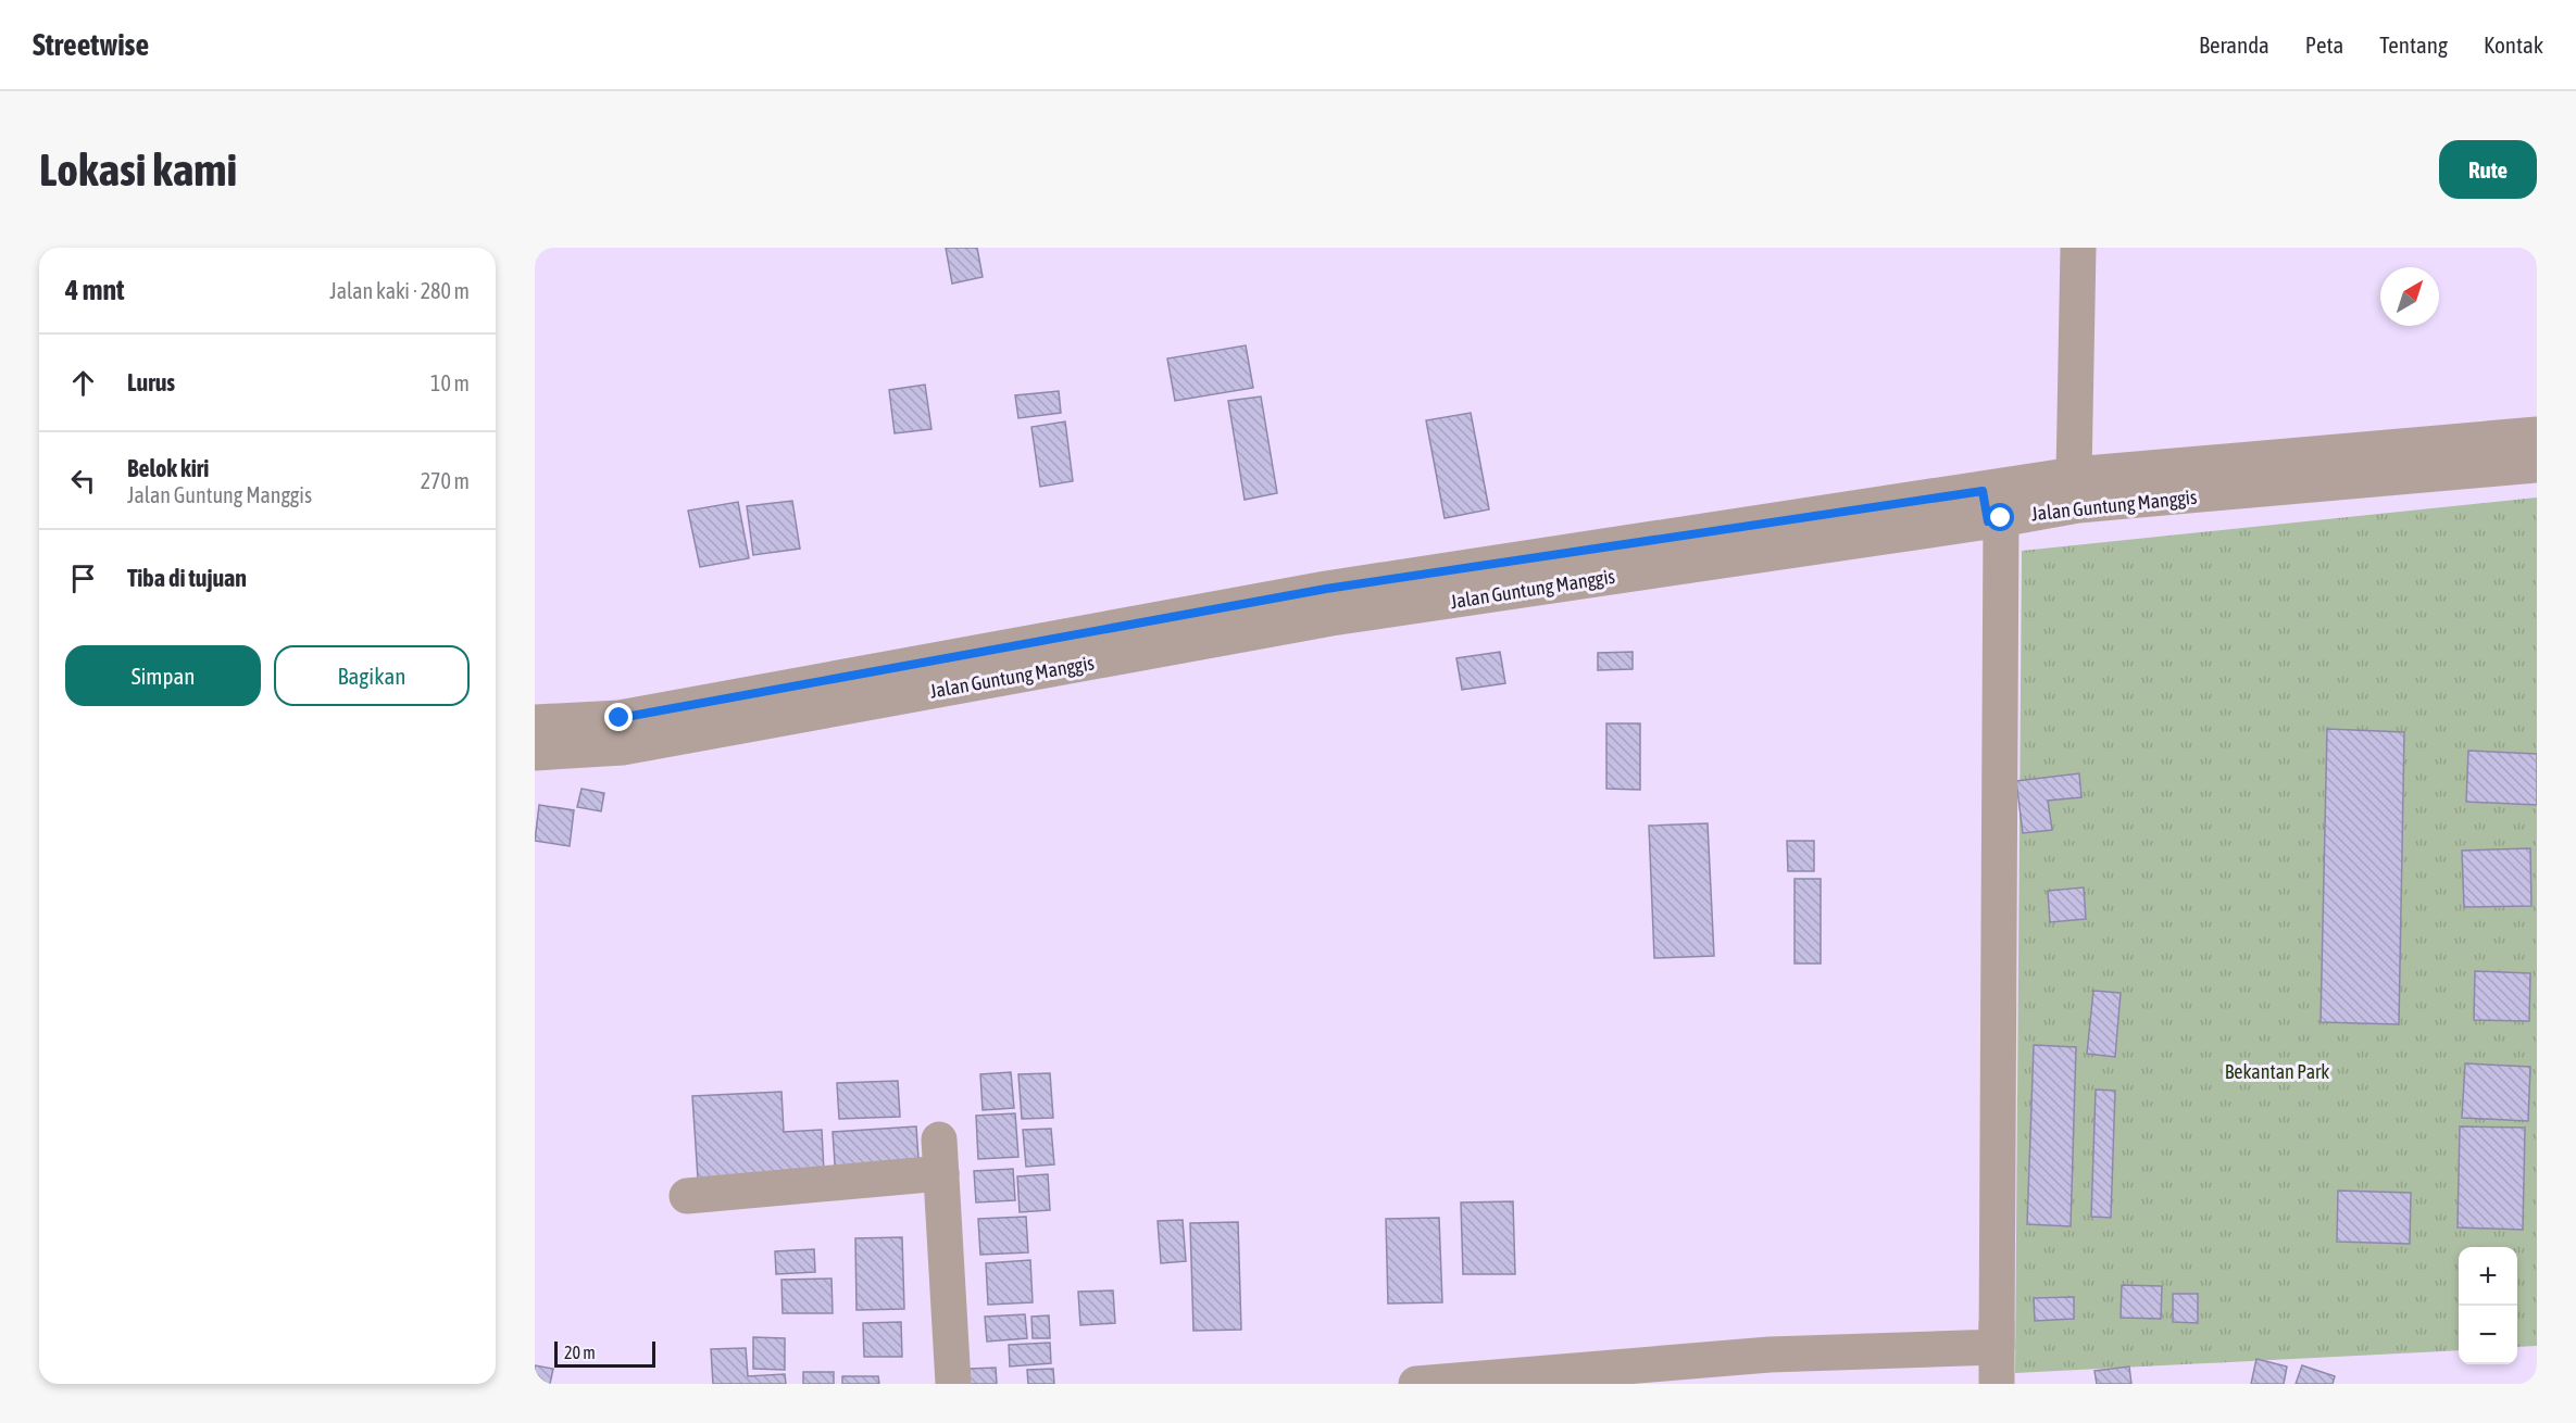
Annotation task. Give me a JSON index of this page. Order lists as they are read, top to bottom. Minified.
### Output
{"streets":{"street":["Jalan Guntung Manggis"]},"parks":["Bekantan Park"],"scale_bar":"20 m","north":"top right","page":{"header":"Streetwise","nav":["Beranda","Peta","Tentang","Kontak"],"buttons":["Rute",["Simpan","Bagikan"]],"title":"Lokasi kami","heading":["4 mnt","Jalan kaki · 280 m"],"list":[["Lurus","10 m"],["Belok kiri","Jalan Guntung Manggis","270 m"],"Tiba di tujuan"],"map_buttons":["+","−"],"scale":"20 m"}}
